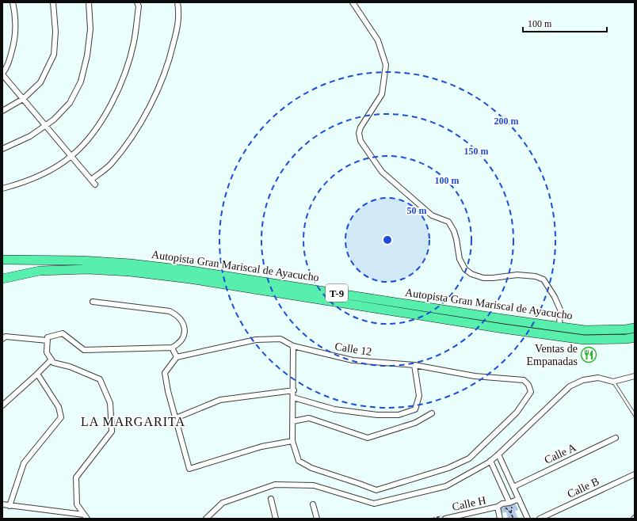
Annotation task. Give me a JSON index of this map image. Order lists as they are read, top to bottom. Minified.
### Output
{"streets":{"highway":["Autopista Gran Mariscal de Ayacucho","T-9"],"street":["Calle 12","Calle A","Calle B","Calle H"]},"districts":["LA MARGARITA"],"places":{"restaurant":["Ventas de Empanadas"]},"scale_bar":"100 m","rings":["200 m","150 m","100 m","50 m"]}
